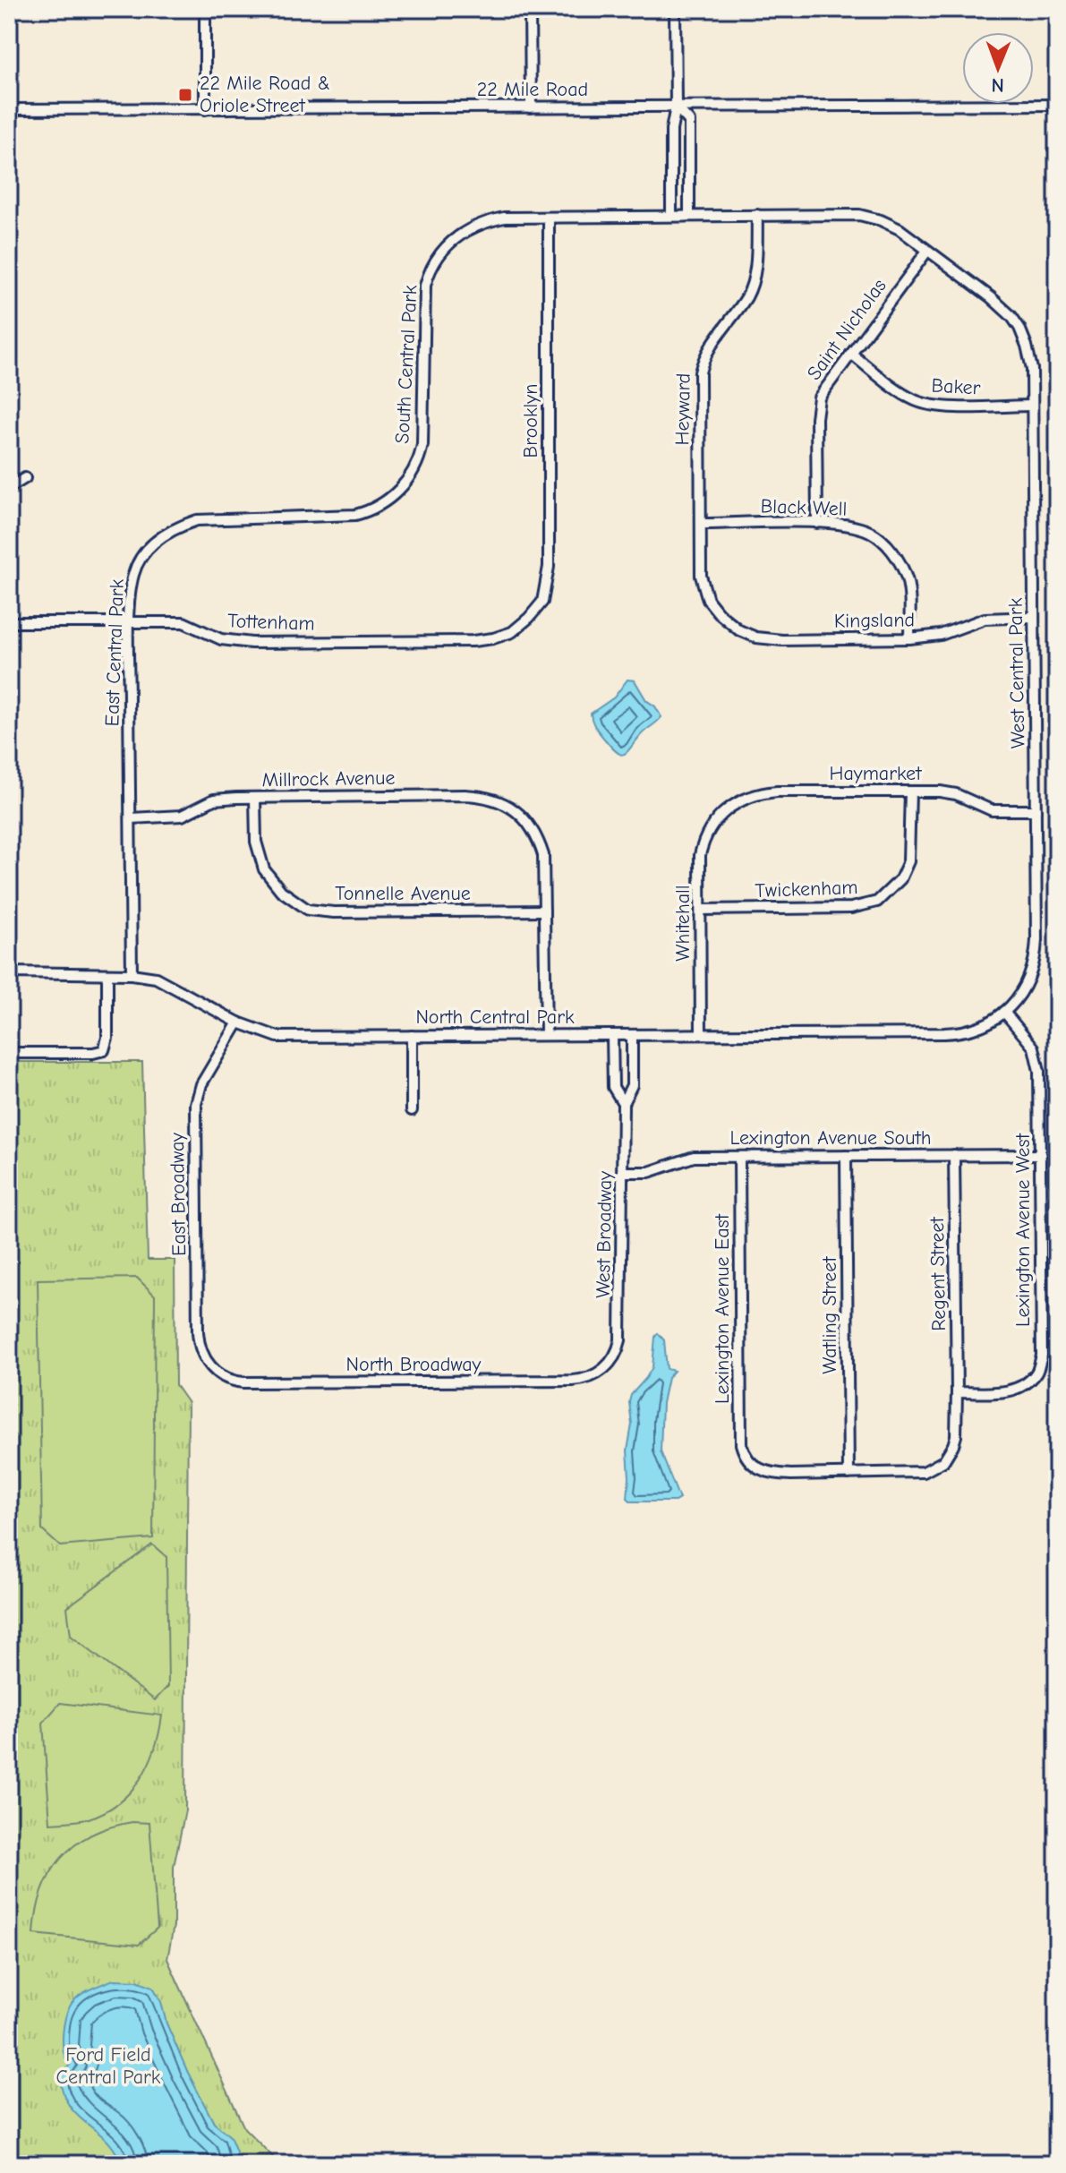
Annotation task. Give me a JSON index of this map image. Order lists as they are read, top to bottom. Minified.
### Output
{"streets":{"street":["22 Mile Road","Saint Nicholas","South Central Park","Baker","Heyward","Brooklyn","Black Well","Kingsland","Tottenham","East Central Park","West Central Park","Haymarket","Millrock Avenue","Twickenham","Tonnelle Avenue","Whitehall","North Central Park","Lexington Avenue South","East Broadway","Lexington Avenue West","West Broadway","Regent Street","Lexington Avenue East","Watling Street","North Broadway"]},"crossings":[["Saint Nicholas","South Central Park"],["Saint Nicholas","Baker"],["Saint Nicholas","Black Well"],["South Central Park","Heyward"],["South Central Park","Brooklyn"],["South Central Park","East Central Park"],["South Central Park","West Central Park"],["Baker","West Central Park"],["Heyward","Black Well"],["Heyward","Kingsland"],["Brooklyn","Tottenham"],["Black Well","Kingsland"],["Kingsland","West Central Park"],["Tottenham","East Central Park"],["East Central Park","Millrock Avenue"],["East Central Park","North Central Park"],["West Central Park","Haymarket"],["West Central Park","North Central Park"],["West Central Park","Lexington Avenue West"],["Haymarket","Twickenham"],["Haymarket","Whitehall"],["Millrock Avenue","Tonnelle Avenue"],["Twickenham","Whitehall"],["Whitehall","North Central Park"],["North Central Park","East Broadway"],["North Central Park","West Broadway"],["Lexington Avenue South","Lexington Avenue West"],["Lexington Avenue South","West Broadway"],["Lexington Avenue South","Regent Street"],["Lexington Avenue South","Lexington Avenue East"],["Lexington Avenue South","Watling Street"],["East Broadway","North Broadway"],["Lexington Avenue West","Regent Street"],["West Broadway","North Broadway"],["Regent Street","Lexington Avenue East"],["Regent Street","Watling Street"]],"parks":["Ford Field Central Park"],"places":{"transit":["22 Mile Road & Oriole Street"]},"north":"bottom"}
